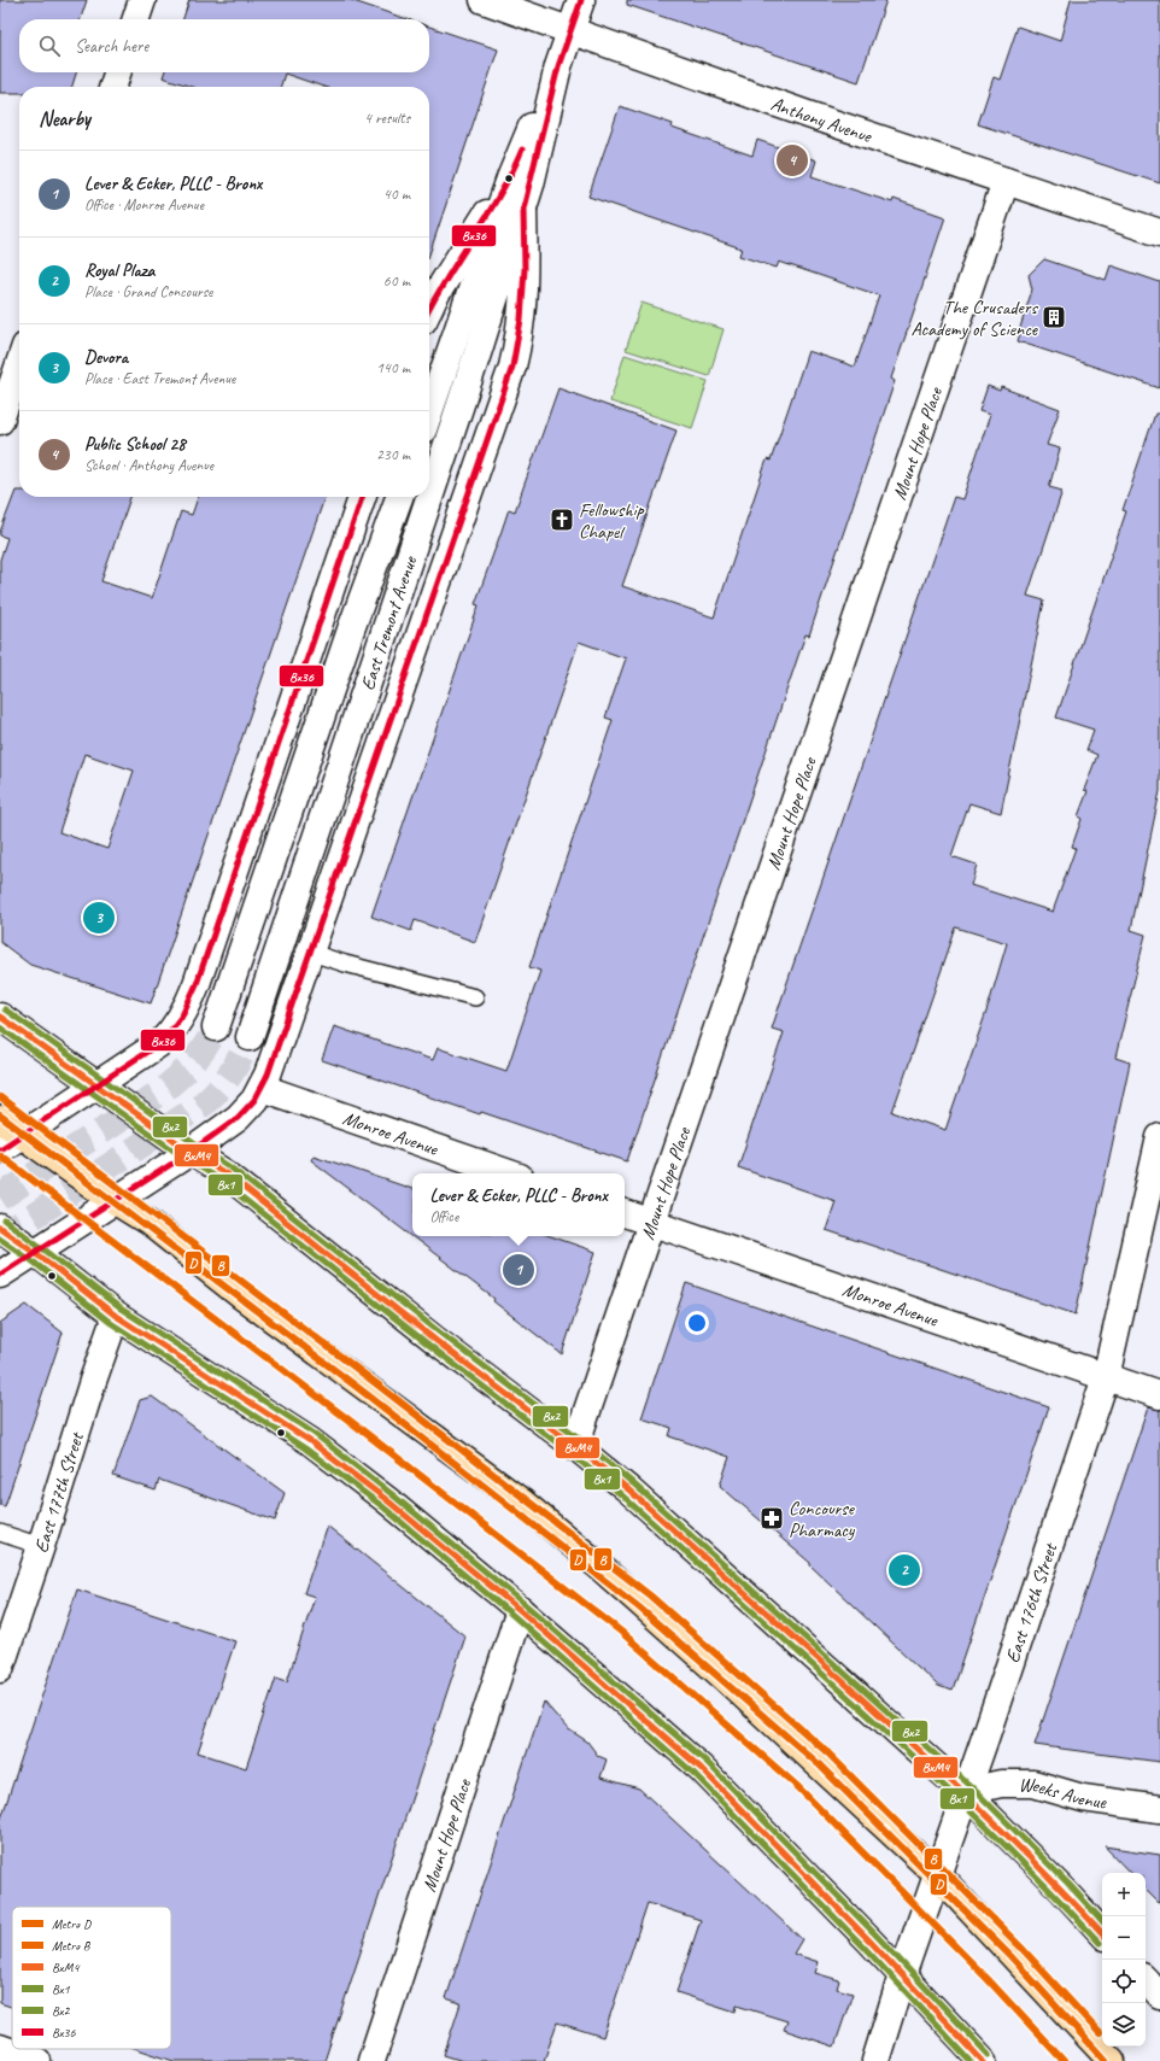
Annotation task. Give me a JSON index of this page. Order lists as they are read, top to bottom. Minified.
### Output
{"streets":{"street":["Anthony Avenue","Mount Hope Place","East Tremont Avenue","Monroe Avenue","East 177th Street","East 176th Street","Weeks Avenue"]},"crossings":[["Anthony Avenue","Mount Hope Place"],["Anthony Avenue","East Tremont Avenue"],["Mount Hope Place","Monroe Avenue"],["East Tremont Avenue","Monroe Avenue"],["Monroe Avenue","East 176th Street"],["East 176th Street","Weeks Avenue"]],"places":{"building":["The Crusaders Academy of Science"],"church":["Fellowship Chapel"],"pharmacy":["Concourse Pharmacy"]},"lines":["transit line Bx36","transit line Bx2","transit line BxM4","transit line Bx1","metro line B","metro line D"],"legend":["Metro D","Metro B","BxM4","Bx1","Bx2","Bx36"],"page":{"search":"Search here","heading":["Nearby","4 results"],"pins":["4","3","1","2"],"list":[{"mark":"1","name":"Lever & Ecker, PLLC - Bronx","note":"Office · Monroe Avenue","value":"40 m"},{"mark":"2","name":"Royal Plaza","note":"Place · Grand Concourse","value":"60 m"},{"mark":"3","name":"Devora","note":"Place · East Tremont Avenue","value":"140 m"},{"mark":"4","name":"Public School 28","note":"School · Anthony Avenue","value":"230 m"}],"popup":["Lever & Ecker, PLLC - Bronx","Office"],"map_buttons":["+","−"]}}
